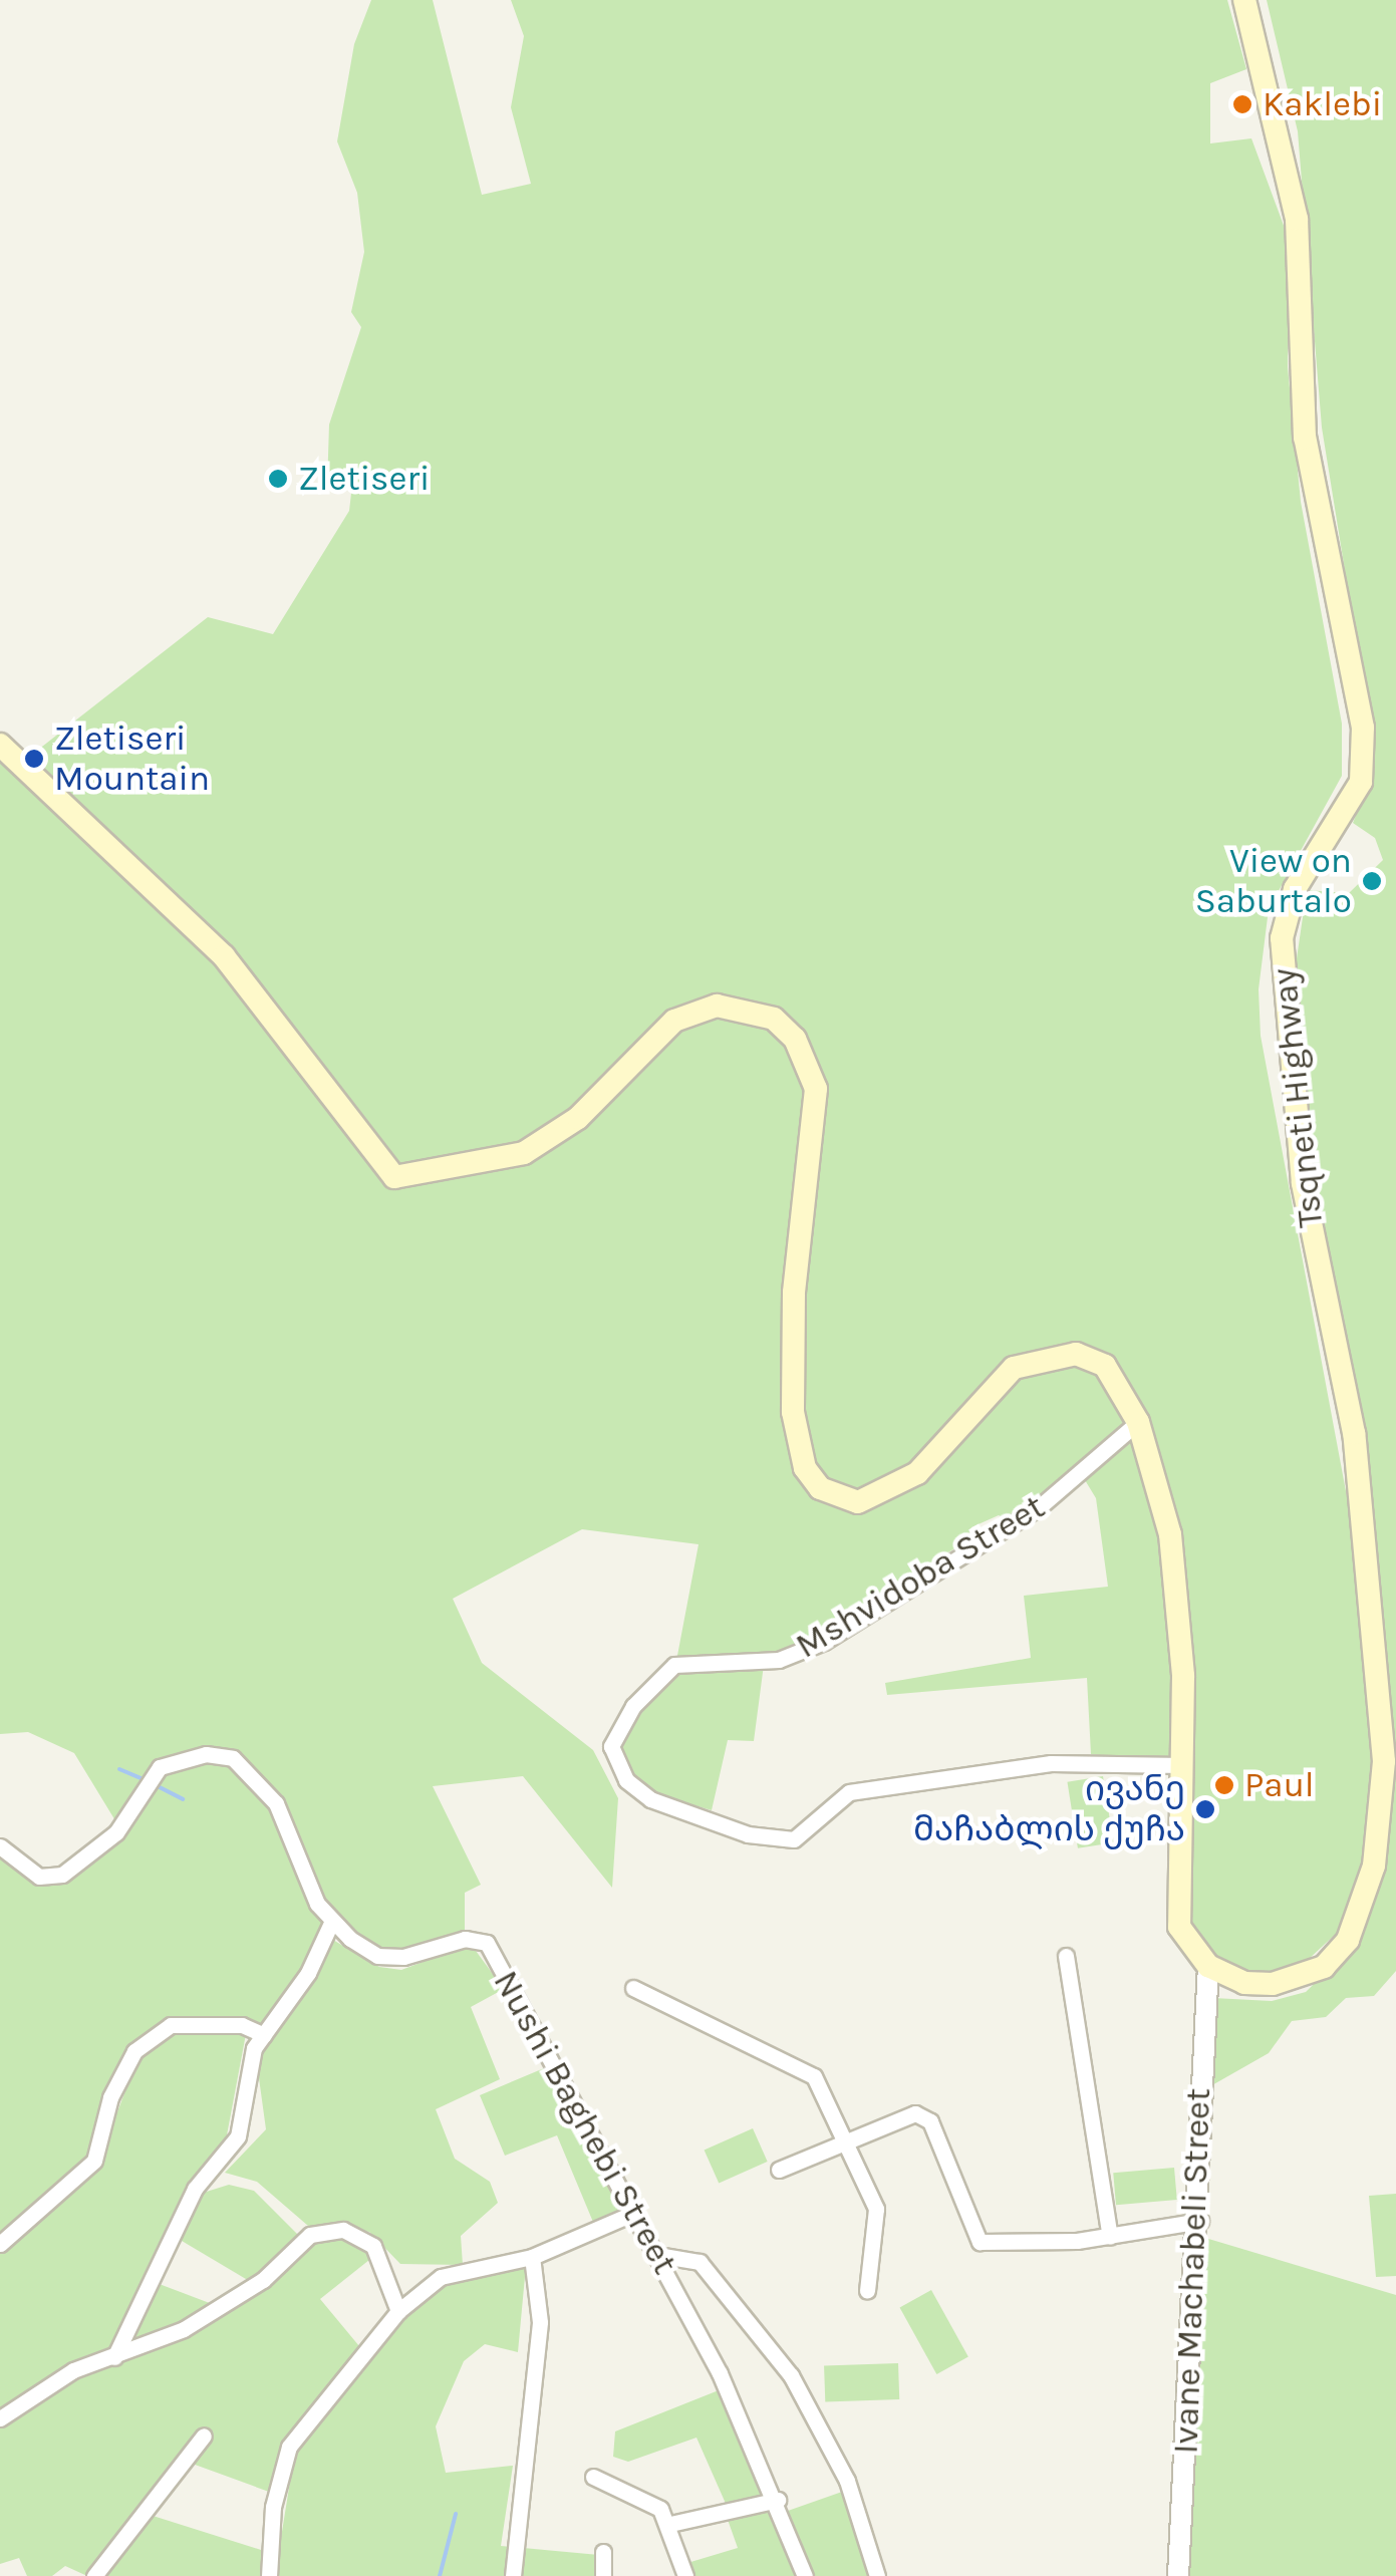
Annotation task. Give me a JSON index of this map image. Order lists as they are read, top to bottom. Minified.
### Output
{"streets":{"main road":["Tsqneti Highway"],"street":["Mshvidoba Street","Nushi Baghebi Street","Ivane Machabeli Street"]},"crossings":[["Tsqneti Highway","Ivane Machabeli Street"]],"places":["Kaklebi","Zletiseri","Zletiseri Mountain","View on Saburtalo","Paul","ივანე მაჩაბლის ქუჩა"]}
